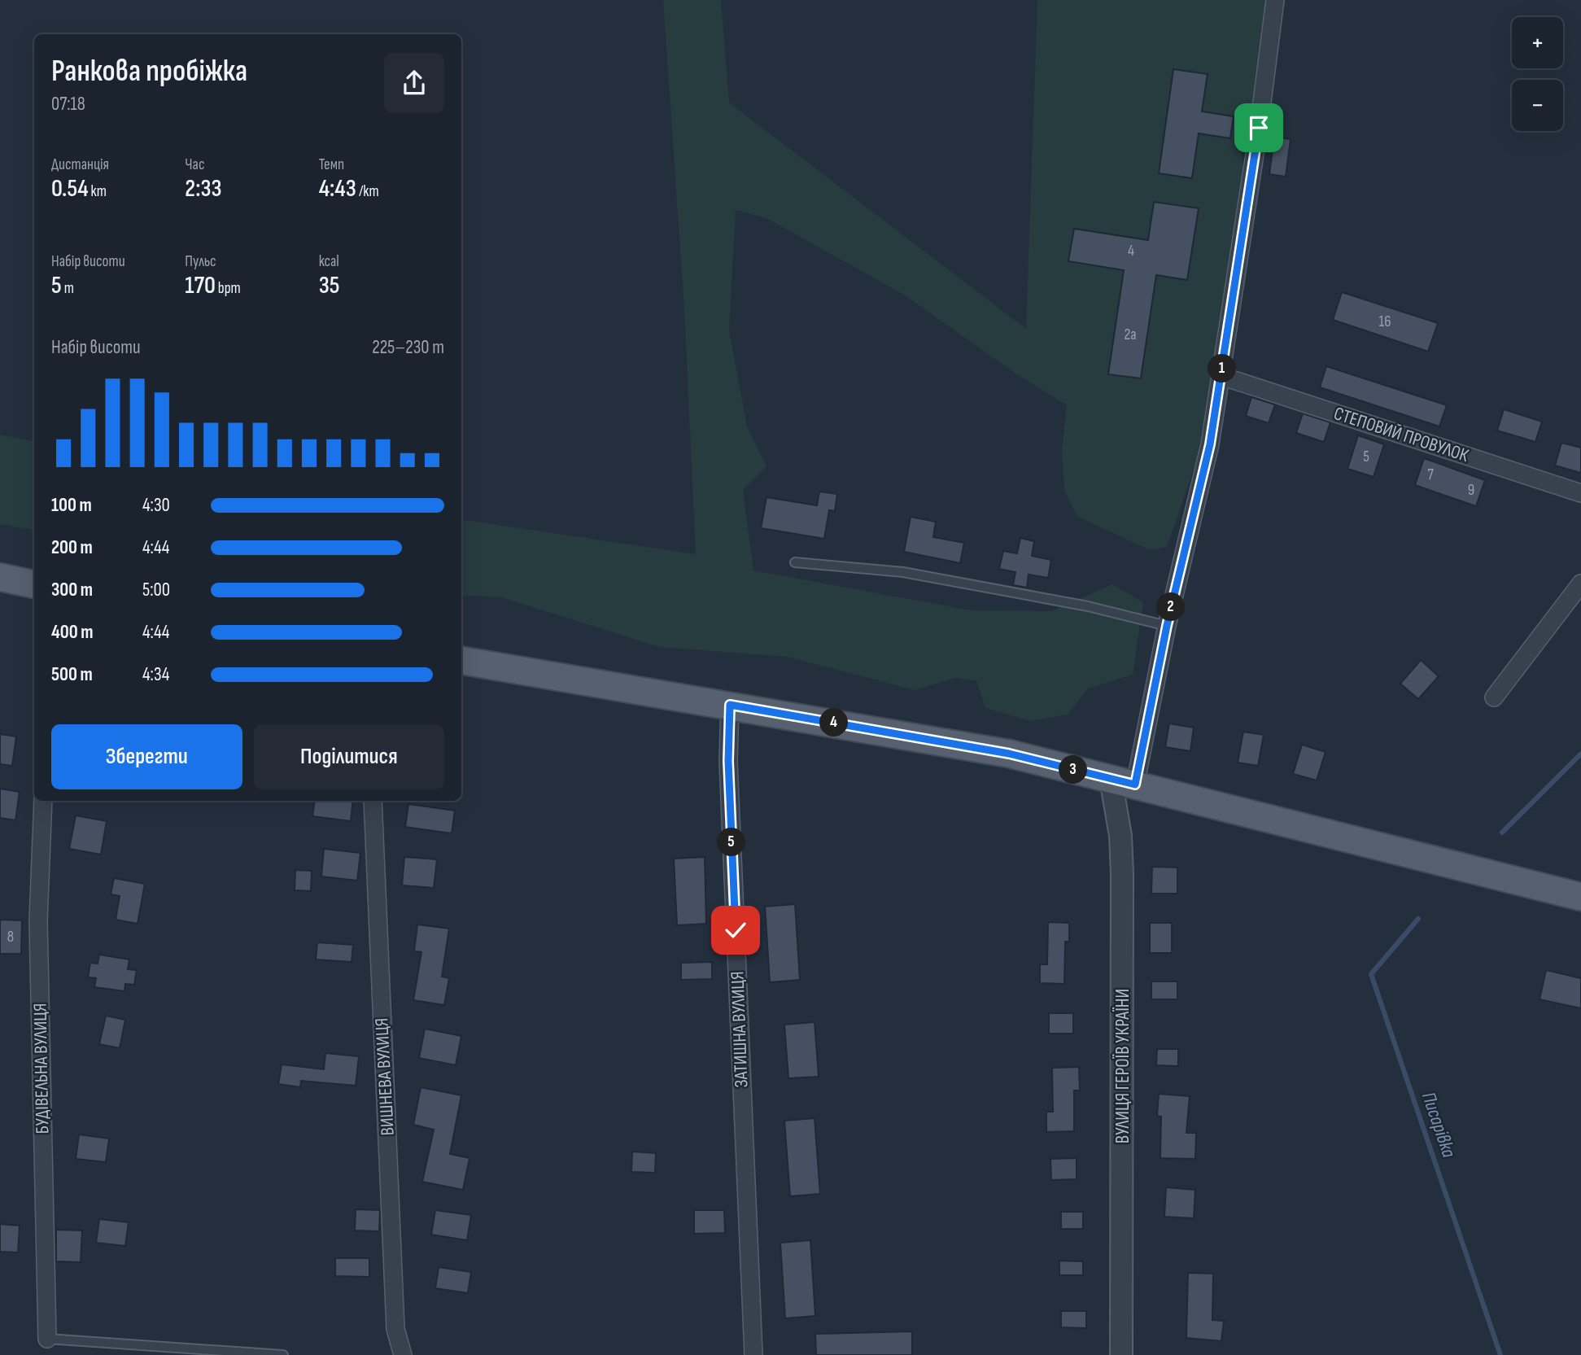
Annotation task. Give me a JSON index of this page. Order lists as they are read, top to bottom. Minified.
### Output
{"streets":{"street":["СТЕПОВИЙ ПРОВУЛОК","ЗАТИШНА ВУЛИЦЯ","ВУЛИЦЯ ГЕРОЇВ УКРАЇНИ","БУДІВЕЛЬНА ВУЛИЦЯ","ВИШНЕВА ВУЛИЦЯ"]},"water":["Писарівка"],"house_numbers":["4","16","2а","5","7","9","8"],"page":{"map_buttons":["+","−"],"heading":["Ранкова пробіжка","07:18"],"stats":[["Дистанція","0.54 km"],["Час","2:33"],["Темп","4:43 /km"],["Набір висоти","5 m"],["Пульс","170 bpm"],["kcal","35"]],"chart":["Набір висоти","225–230 m"],"pins":["1","2","4","3","5"],"list":[{"name":"100 m","note":"4:30"},{"name":"200 m","note":"4:44"},{"name":"300 m","note":"5:00"},{"name":"400 m","note":"4:44"},{"name":"500 m","note":"4:34"}],"buttons":["Зберегти","Поділитися"]}}
